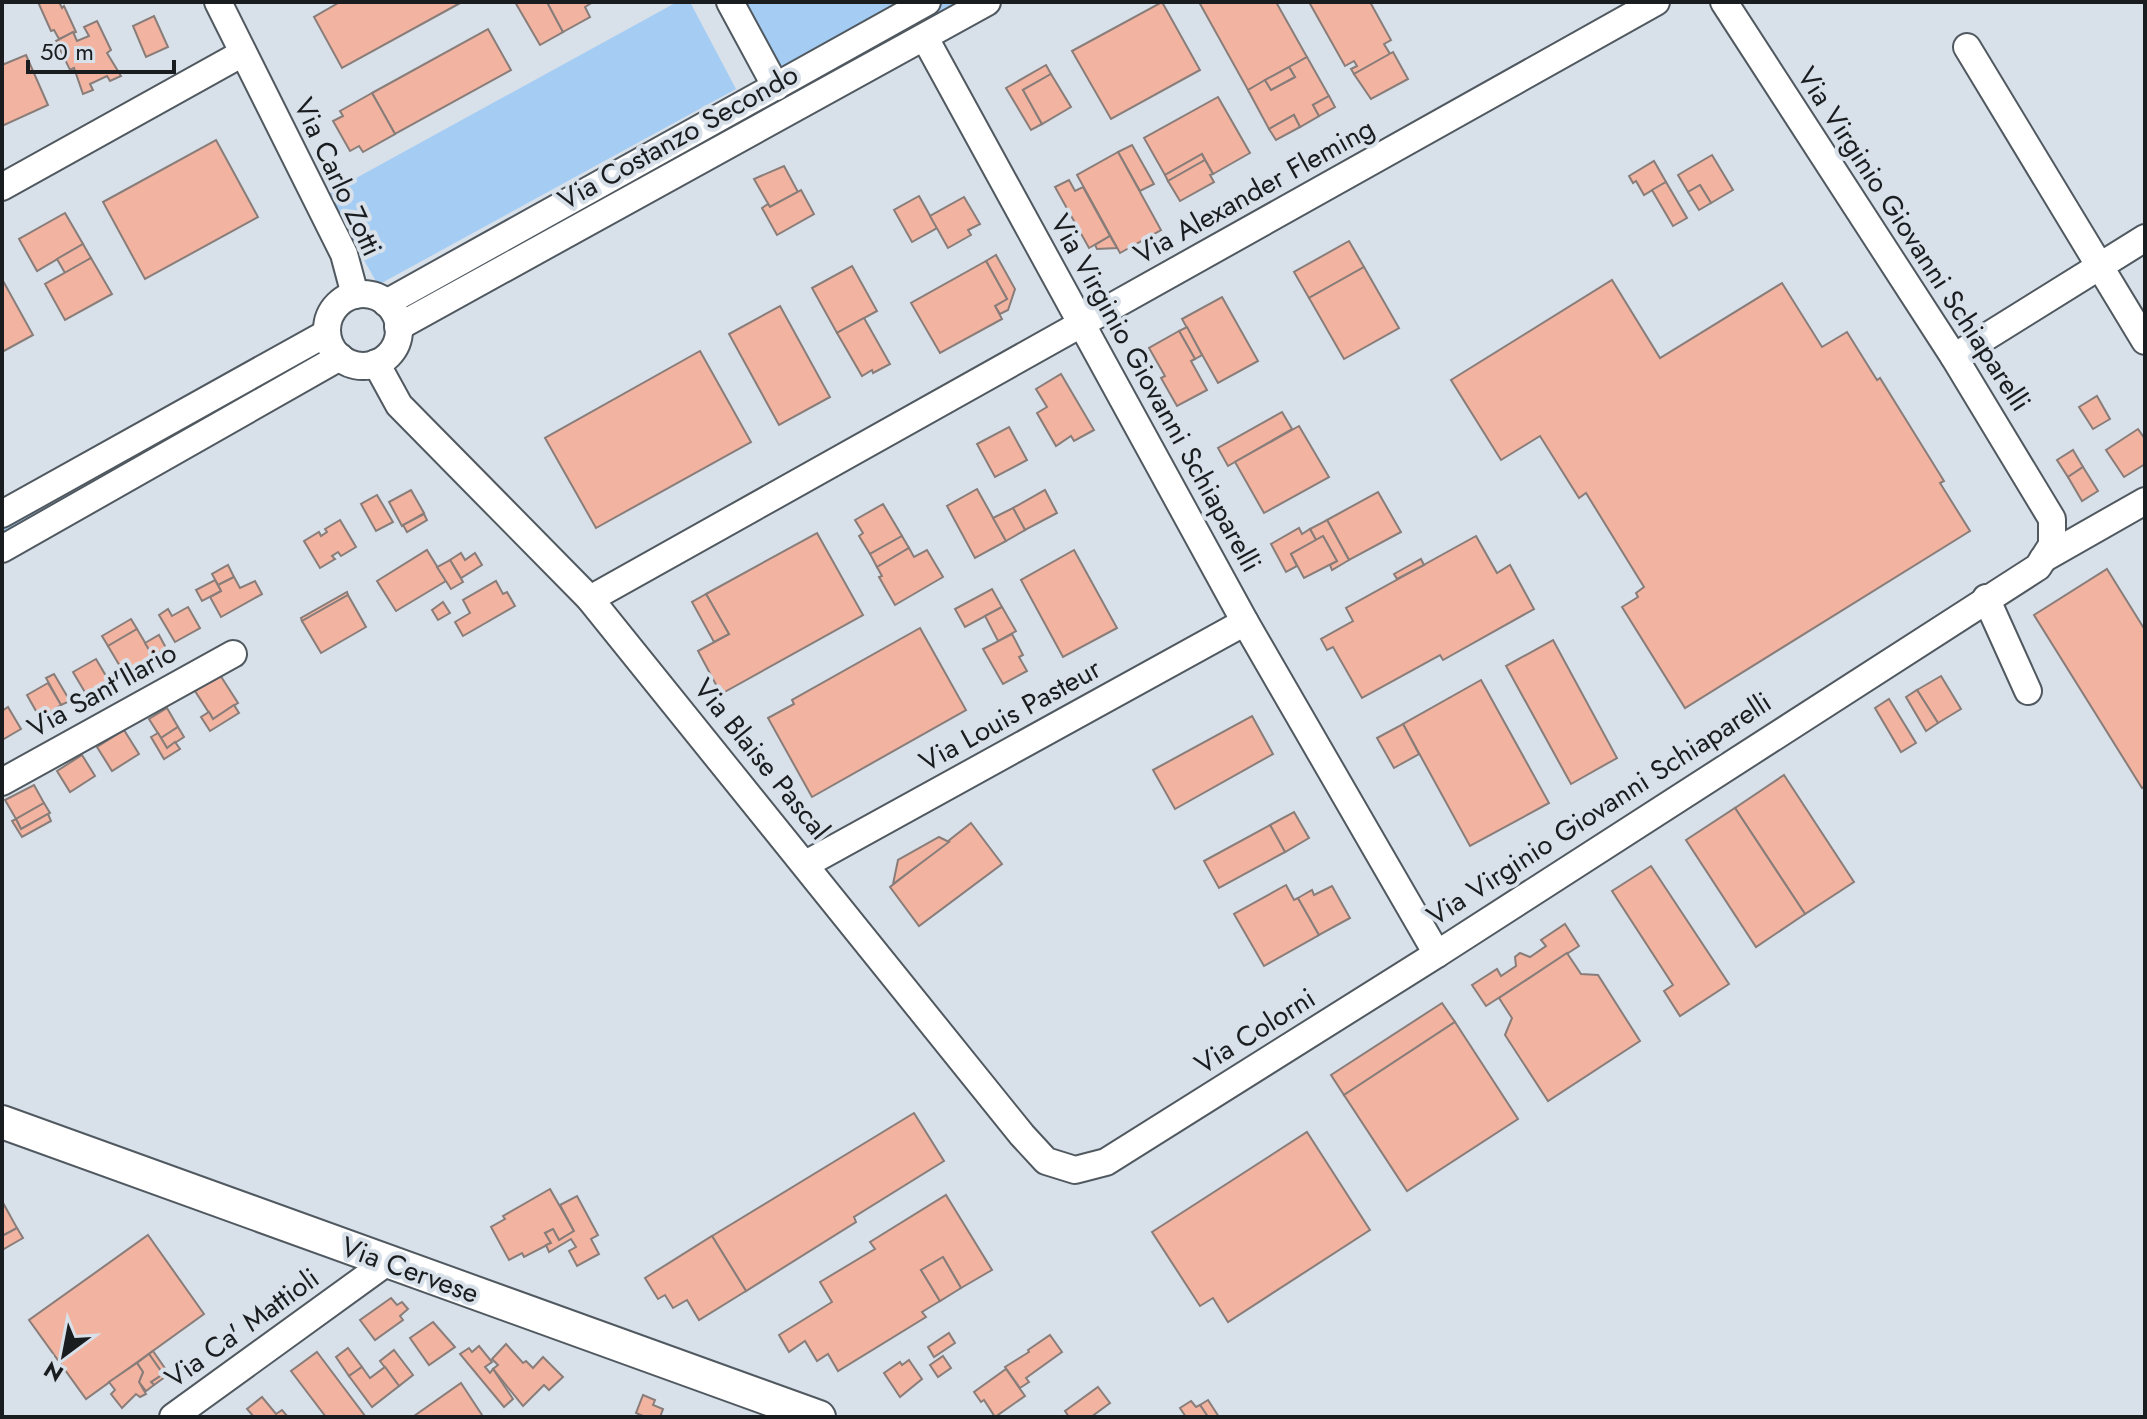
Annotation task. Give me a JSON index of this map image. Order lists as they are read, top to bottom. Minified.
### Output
{"streets":{"main road":["Via Cervese"],"street":["Via Costanzo Secondo","Via Carlo Zotti","Via Alexander Fleming","Via Virginio Giovanni Schiaparelli","Via Sant'Ilario","Via Louis Pasteur","Via Blaise Pascal","Via Colorni","Via Ca' Mattioli"]},"crossings":[["Via Costanzo Secondo","Via Carlo Zotti"],["Via Costanzo Secondo","Via Virginio Giovanni Schiaparelli"],["Via Costanzo Secondo","Via Blaise Pascal"],["Via Carlo Zotti","Via Blaise Pascal"],["Via Alexander Fleming","Via Virginio Giovanni Schiaparelli"],["Via Alexander Fleming","Via Blaise Pascal"],["Via Virginio Giovanni Schiaparelli","Via Louis Pasteur"],["Via Virginio Giovanni Schiaparelli","Via Colorni"],["Via Louis Pasteur","Via Blaise Pascal"],["Via Blaise Pascal","Via Colorni"],["Via Cervese","Via Ca' Mattioli"]],"scale_bar":"50 m","north":"bottom left"}
